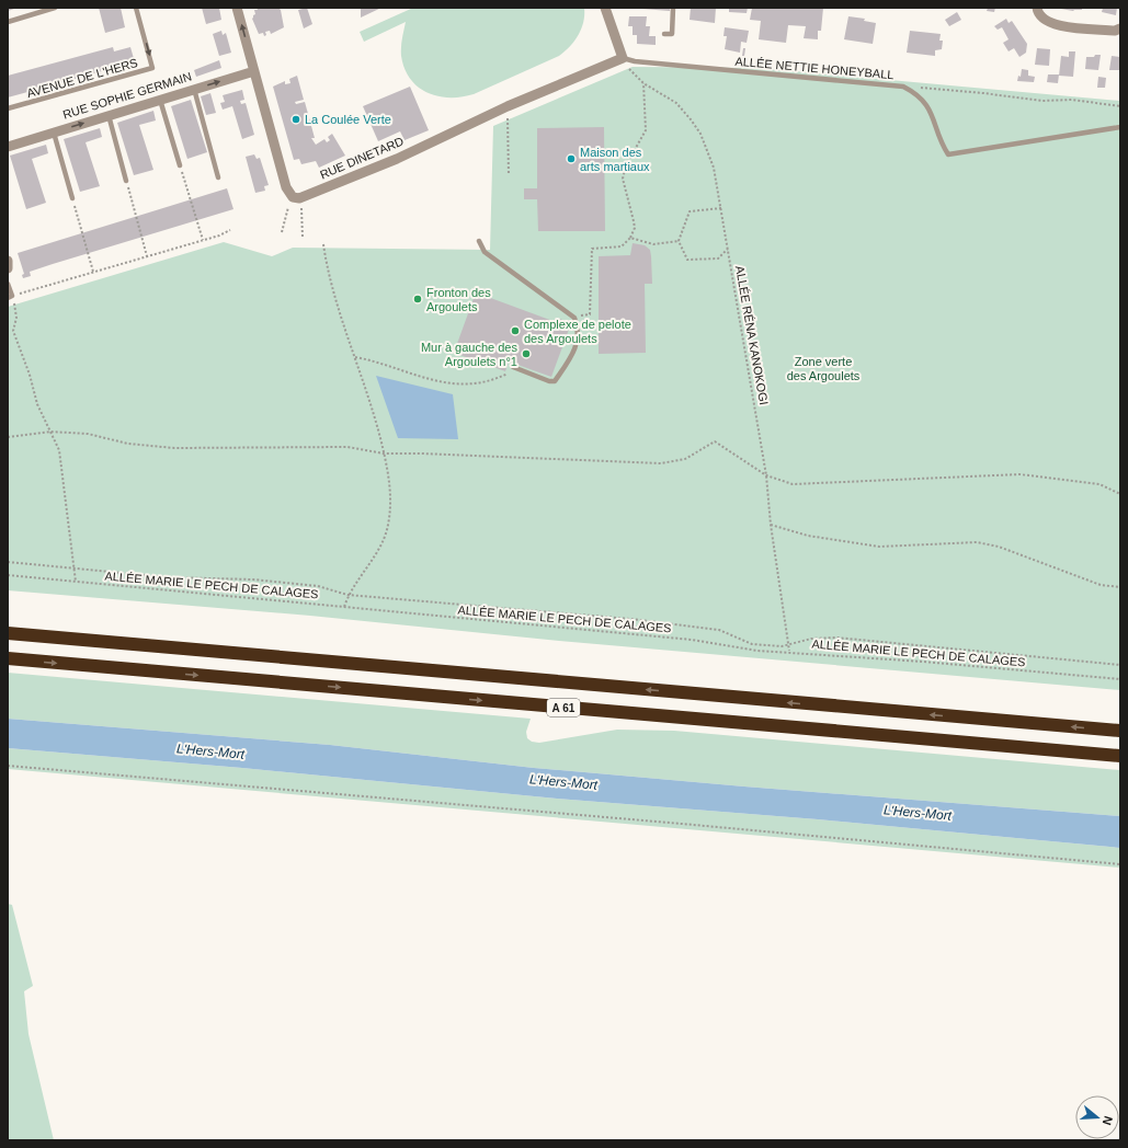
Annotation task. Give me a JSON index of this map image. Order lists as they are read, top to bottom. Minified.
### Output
{"streets":{"highway":["A 61"],"street":["RUE SOPHIE GERMAIN","RUE DINETARD"],"lane":["ALLÉE NETTIE HONEYBALL","AVENUE DE L'HERS"],"path":["ALLÉE RÉNA KANOKOGI","ALLÉE MARIE LE PECH DE CALAGES"]},"crossings":[["ALLÉE NETTIE HONEYBALL","RUE DINETARD"],["ALLÉE NETTIE HONEYBALL","ALLÉE RÉNA KANOKOGI"],["RUE DINETARD","ALLÉE RÉNA KANOKOGI"],["ALLÉE RÉNA KANOKOGI","ALLÉE MARIE LE PECH DE CALAGES"]],"one_way":["RUE SOPHIE GERMAIN"],"water":["L'Hers-Mort"],"parks":["Zone verte des Argoulets"],"places":["La Coulée Verte","Maison des arts martiaux","Fronton des Argoulets","Complexe de pelote des Argoulets","Mur à gauche des Argoulets n°1"],"north":"right"}
